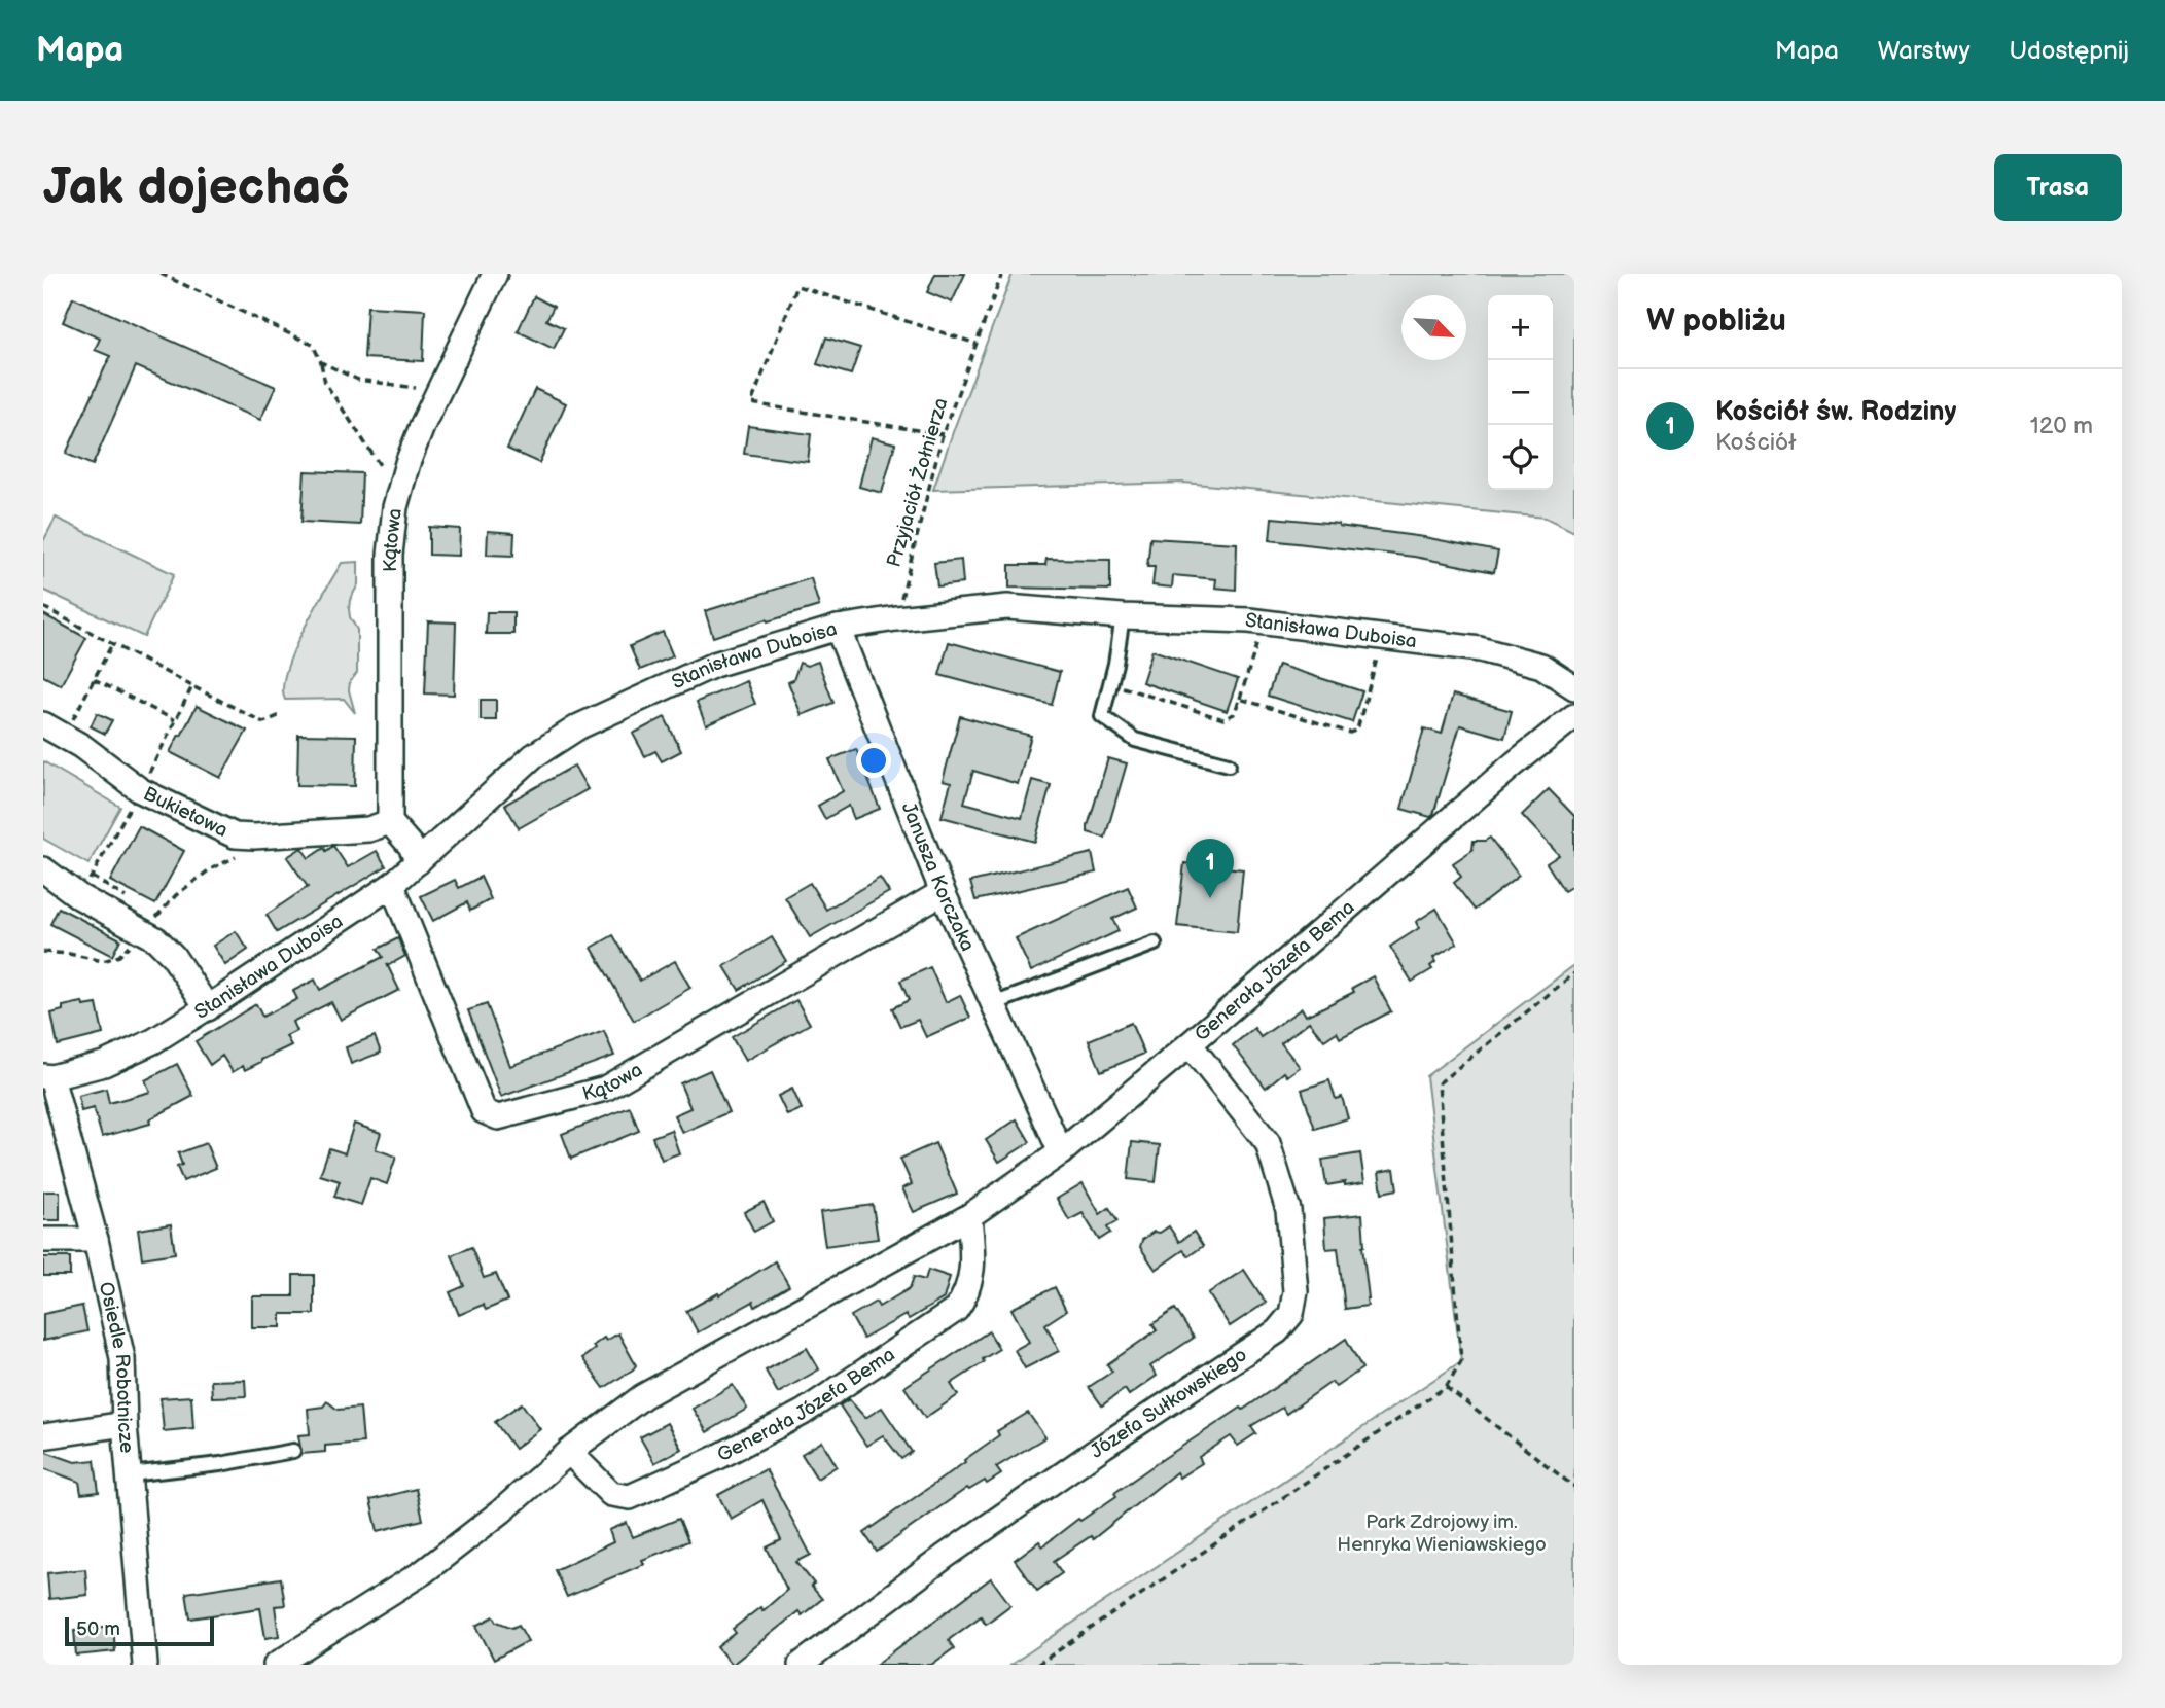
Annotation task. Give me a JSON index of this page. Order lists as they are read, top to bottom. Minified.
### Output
{"streets":{"street":["Kątowa","Stanisława Duboisa","Bukietowa","Janusza Korczaka","Generała Józefa Bema","Osiedle Robotnicze","Józefa Sułkowskiego"],"path":["Przyjaciół Żołnierza"]},"crossings":[["Przyjaciół Żołnierza","Stanisława Duboisa"],["Kątowa","Stanisława Duboisa"],["Kątowa","Bukietowa"],["Kątowa","Janusza Korczaka"],["Stanisława Duboisa","Janusza Korczaka"],["Stanisława Duboisa","Osiedle Robotnicze"],["Janusza Korczaka","Generała Józefa Bema"],["Generała Józefa Bema","Józefa Sułkowskiego"]],"parks":["Park Zdrojowy im. Henryka Wieniawskiego"],"scale_bar":"50 m","north":"bottom right","page":{"header":"Mapa","nav":["Mapa","Warstwy","Udostępnij"],"buttons":"Trasa","title":"Jak dojechać","heading":"W pobliżu","map_buttons":["+","−"],"list":[{"mark":"1","name":"Kościół św. Rodziny","note":"Kościół","value":"120 m"}],"pins":"1","scale":"50 m"}}
